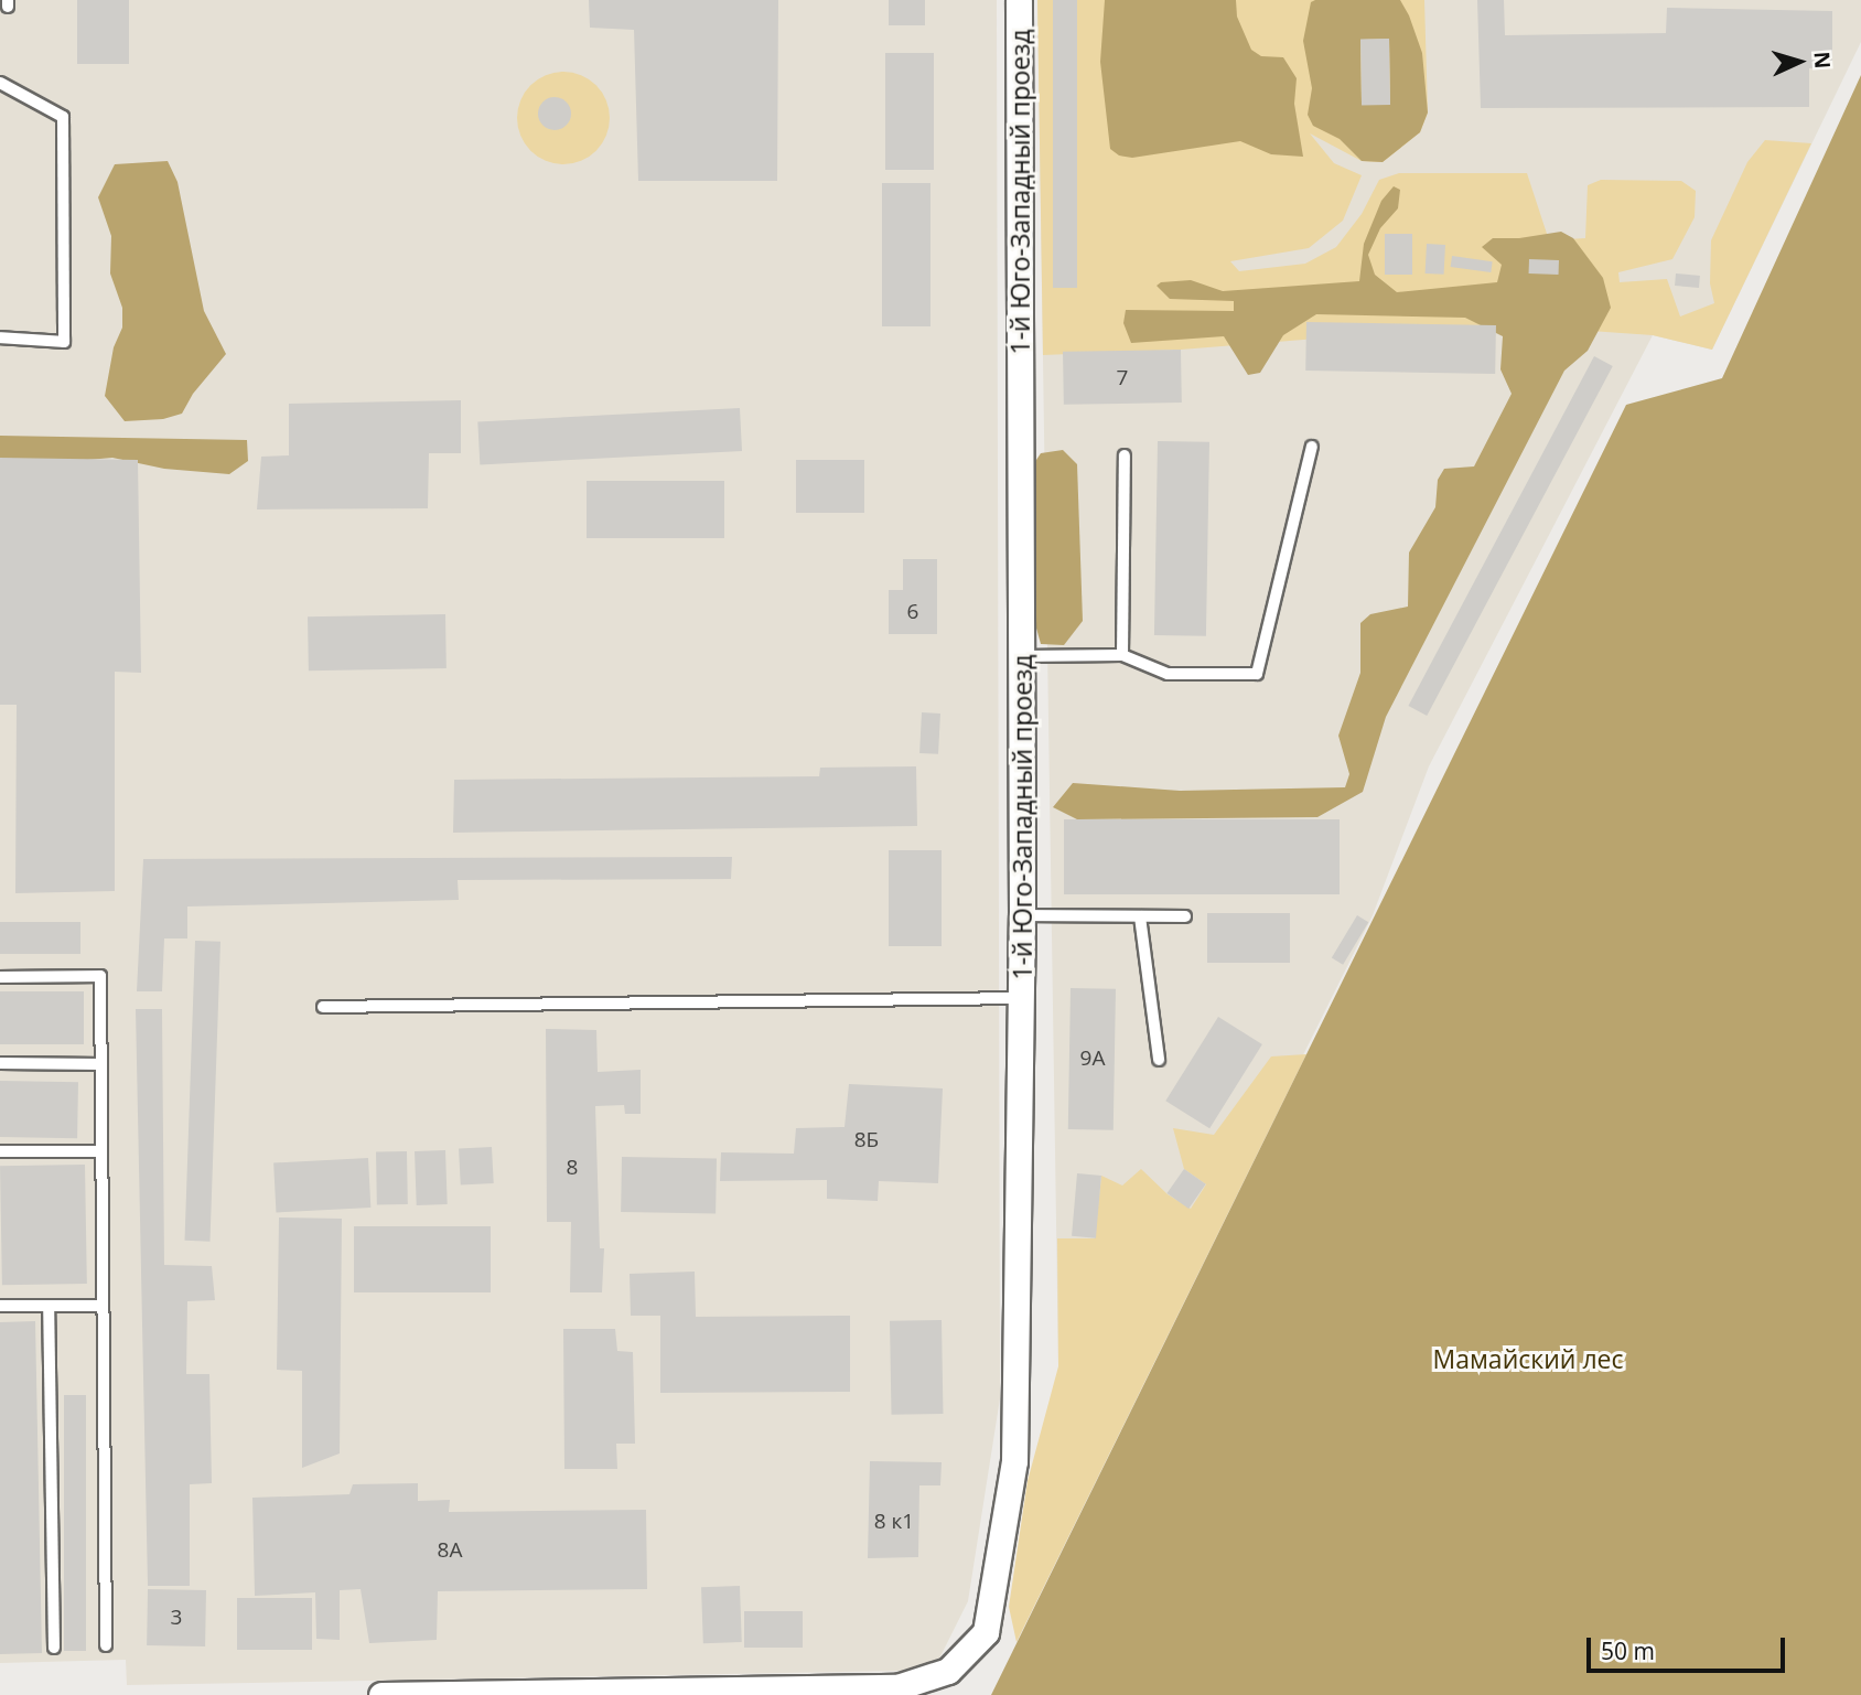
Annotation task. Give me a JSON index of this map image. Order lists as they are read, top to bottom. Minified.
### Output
{"streets":{"street":["1-й Юго-Западный проезд"]},"parks":["Мамайский лес"],"house_numbers":["7","6","9А","8Б","8","8 к1","8А","3"],"scale_bar":"50 m","north":"right"}
